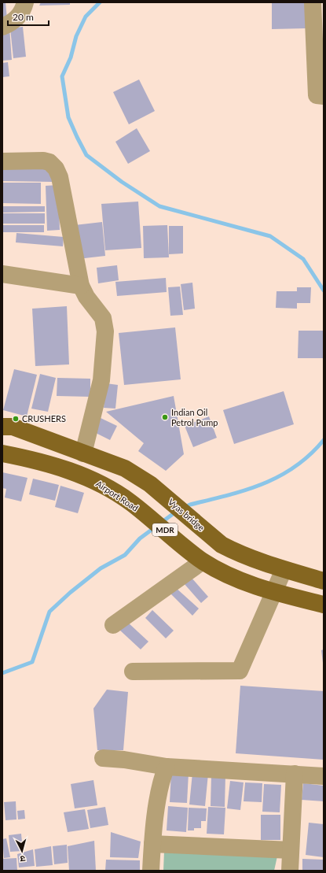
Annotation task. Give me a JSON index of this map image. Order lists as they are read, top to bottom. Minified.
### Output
{"streets":{"main road":["Airport Road","Vyas bridge","MDR"]},"places":["Indian Oil Petrol Pump","CRUSHERS"],"scale_bar":"20 m","north":"bottom"}
